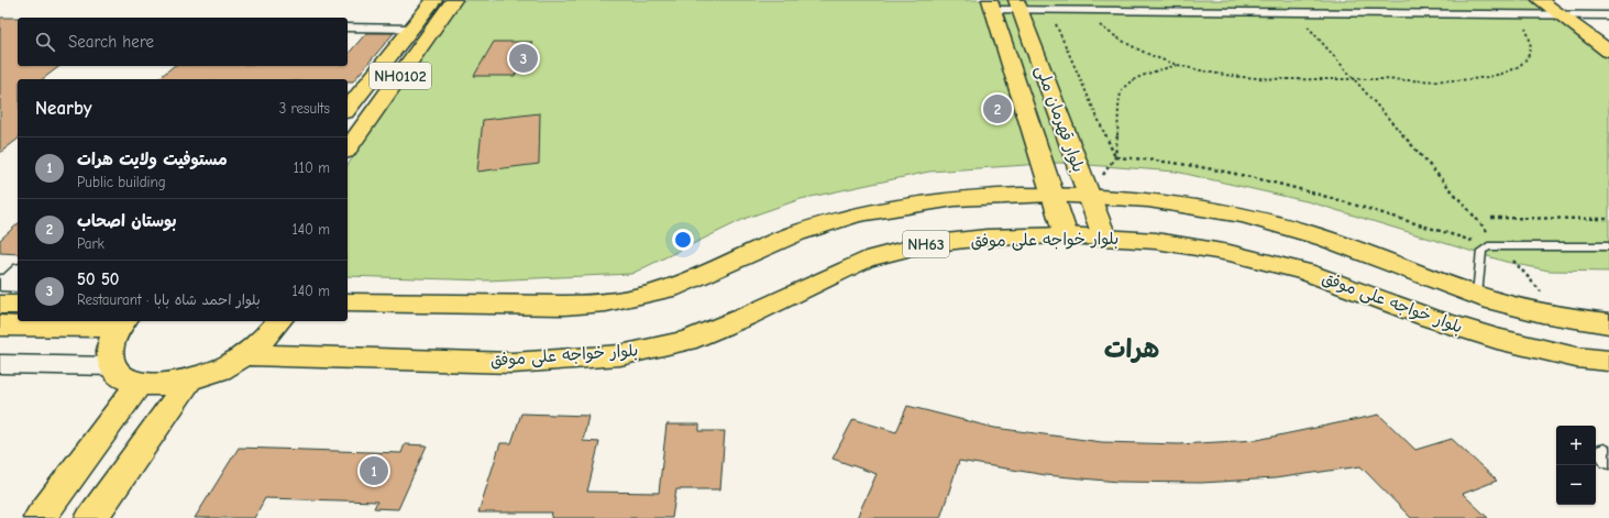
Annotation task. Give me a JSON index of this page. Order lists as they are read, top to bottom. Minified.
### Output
{"streets":{"main road":["NH0102","بلوار قهرمان ملی","بلوار خواجه علی موفق","NH63"]},"crossings":[["بلوار قهرمان ملی","بلوار خواجه علی موفق"],["بلوار قهرمان ملی","NH63"]],"districts":["هرات"],"page":{"search":"Search here","pins":["3","2","1"],"heading":["Nearby","3 results"],"list":[{"mark":"1","name":"مستوفیت ولایت هرات","note":"Public building","value":"110 m"},{"mark":"2","name":"بوستان اصحاب","note":"Park","value":"140 m"},{"mark":"3","name":"50 50","note":"Restaurant · بلوار احمد شاه بابا","value":"140 m"}],"map_buttons":["+","−"]}}
